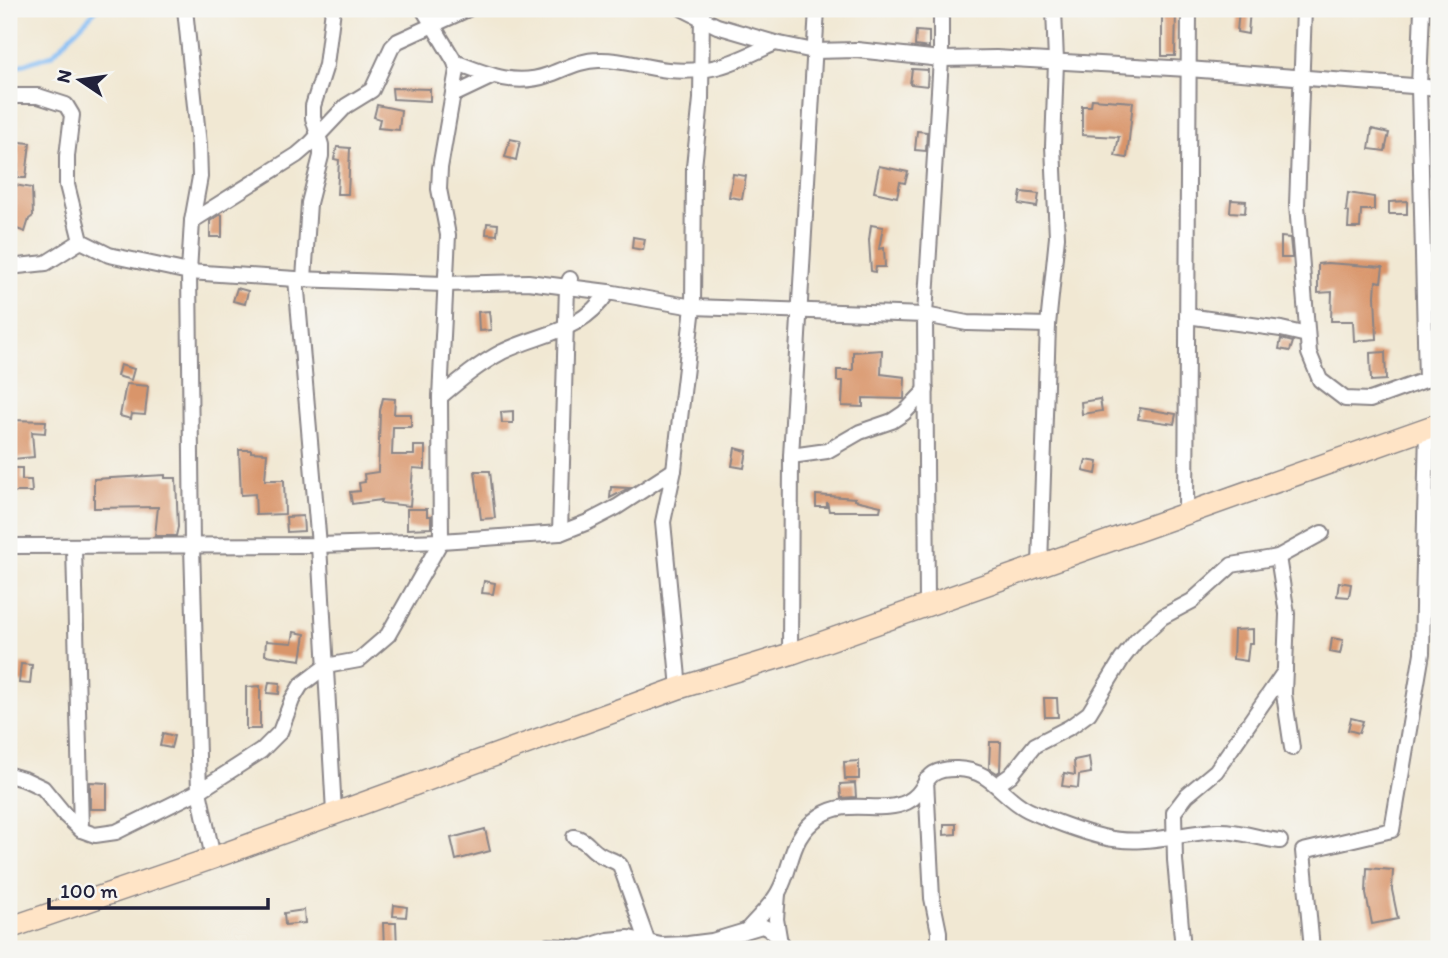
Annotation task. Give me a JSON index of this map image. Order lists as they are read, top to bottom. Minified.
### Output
{"scale_bar":"100 m","north":"left"}
